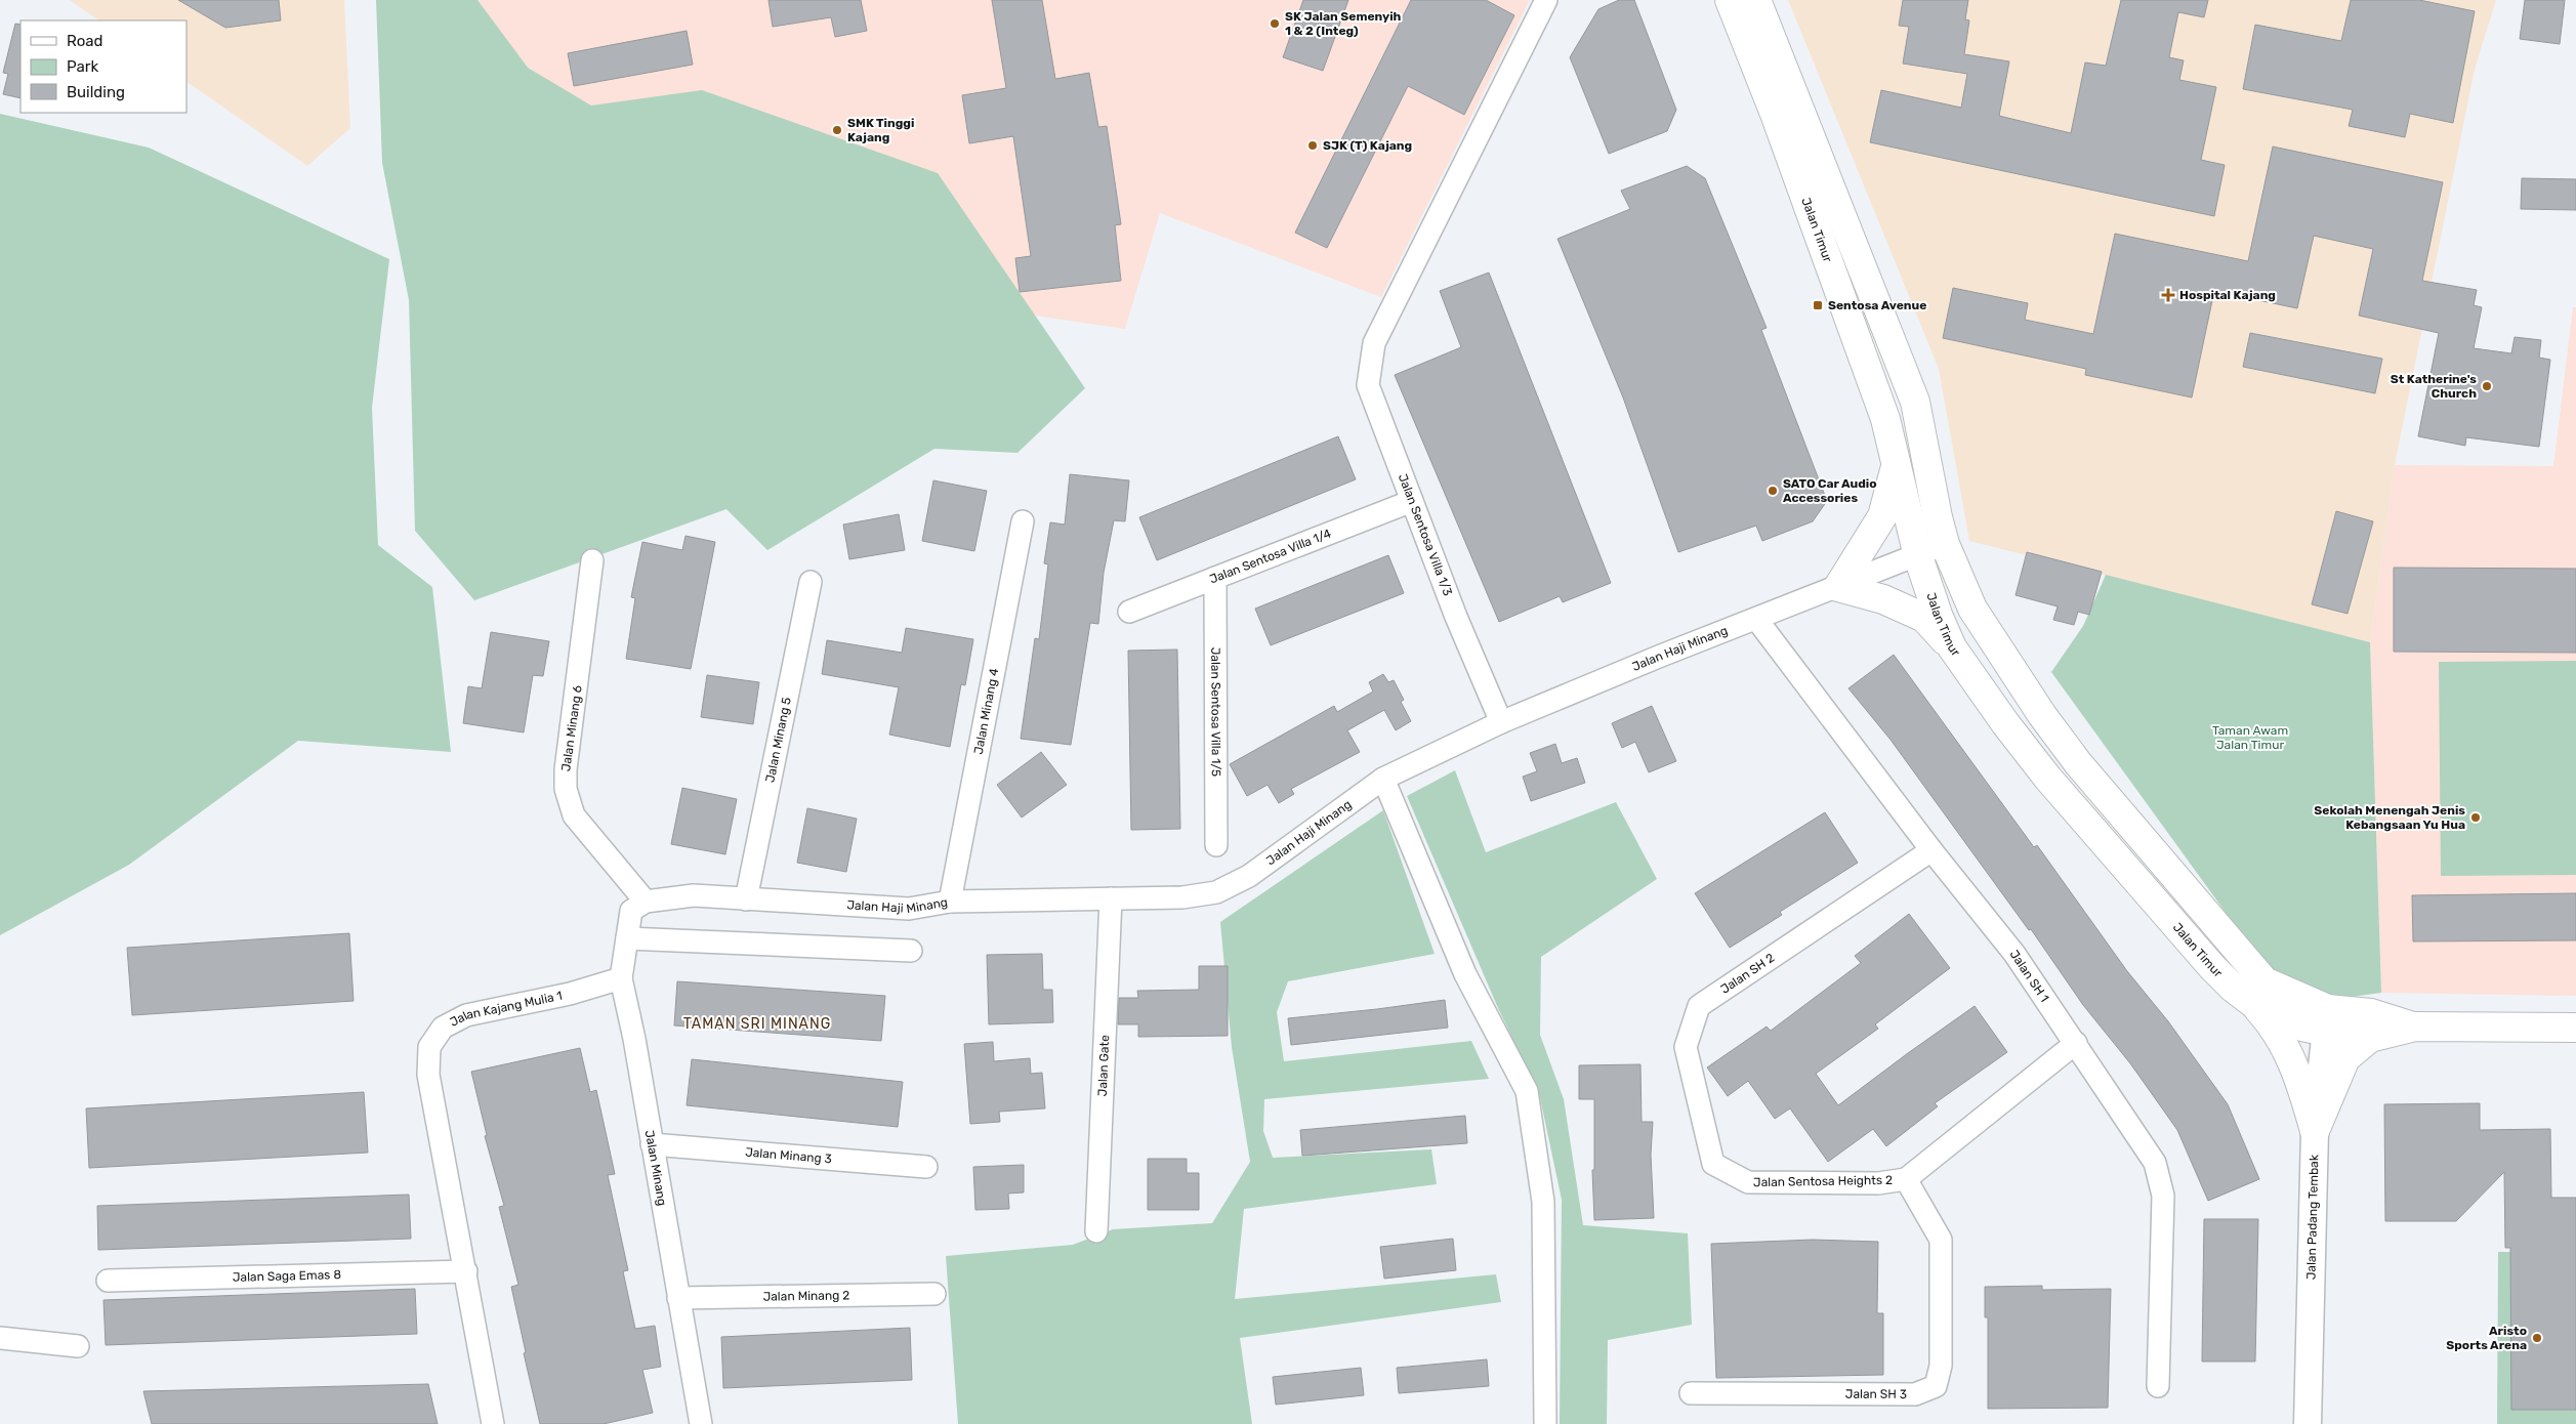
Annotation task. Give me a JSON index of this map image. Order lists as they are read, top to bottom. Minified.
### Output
{"streets":{"main road":["Jalan Timur"],"street":["Jalan Sentosa Villa 1/3","Jalan Sentosa Villa 1/4","Jalan Haji Minang","Jalan Minang 4","Jalan Sentosa Villa 1/5","Jalan Minang 6","Jalan Minang 5","Jalan SH 2","Jalan SH 1","Jalan Kajang Mulia 1","Jalan Gate","Jalan Minang 3","Jalan Minang","Jalan Sentosa Heights 2","Jalan Padang Tembak","Jalan Saga Emas 8","Jalan Minang 2","Jalan SH 3"]},"crossings":[["Jalan Timur","Jalan Haji Minang"],["Jalan Timur","Jalan Padang Tembak"],["Jalan Sentosa Villa 1/3","Jalan Sentosa Villa 1/4"],["Jalan Sentosa Villa 1/3","Jalan Haji Minang"],["Jalan Sentosa Villa 1/4","Jalan Sentosa Villa 1/5"],["Jalan Haji Minang","Jalan Minang 4"],["Jalan Haji Minang","Jalan Minang 6"],["Jalan Haji Minang","Jalan Minang 5"],["Jalan Haji Minang","Jalan SH 1"],["Jalan Haji Minang","Jalan Gate"],["Jalan Haji Minang","Jalan Minang"],["Jalan Minang 6","Jalan Minang"],["Jalan SH 2","Jalan SH 1"],["Jalan SH 2","Jalan Sentosa Heights 2"],["Jalan Kajang Mulia 1","Jalan Minang"],["Jalan Kajang Mulia 1","Jalan Saga Emas 8"],["Jalan Minang 3","Jalan Minang"],["Jalan Minang","Jalan Minang 2"],["Jalan Sentosa Heights 2","Jalan SH 3"]],"districts":["TAMAN SRI MINANG"],"parks":["Taman Awam Jalan Timur"],"places":{"other":["SK Jalan Semenyih 1 & 2 (Integ)","SMK Tinggi Kajang","SJK (T) Kajang","St Katherine's Church","SATO Car Audio Accessories","Sekolah Menengah Jenis Kebangsaan Yu Hua","Aristo Sports Arena"],"health":["Hospital Kajang"],"transit":["Sentosa Avenue"]},"legend":["Road","Park","Building"]}
